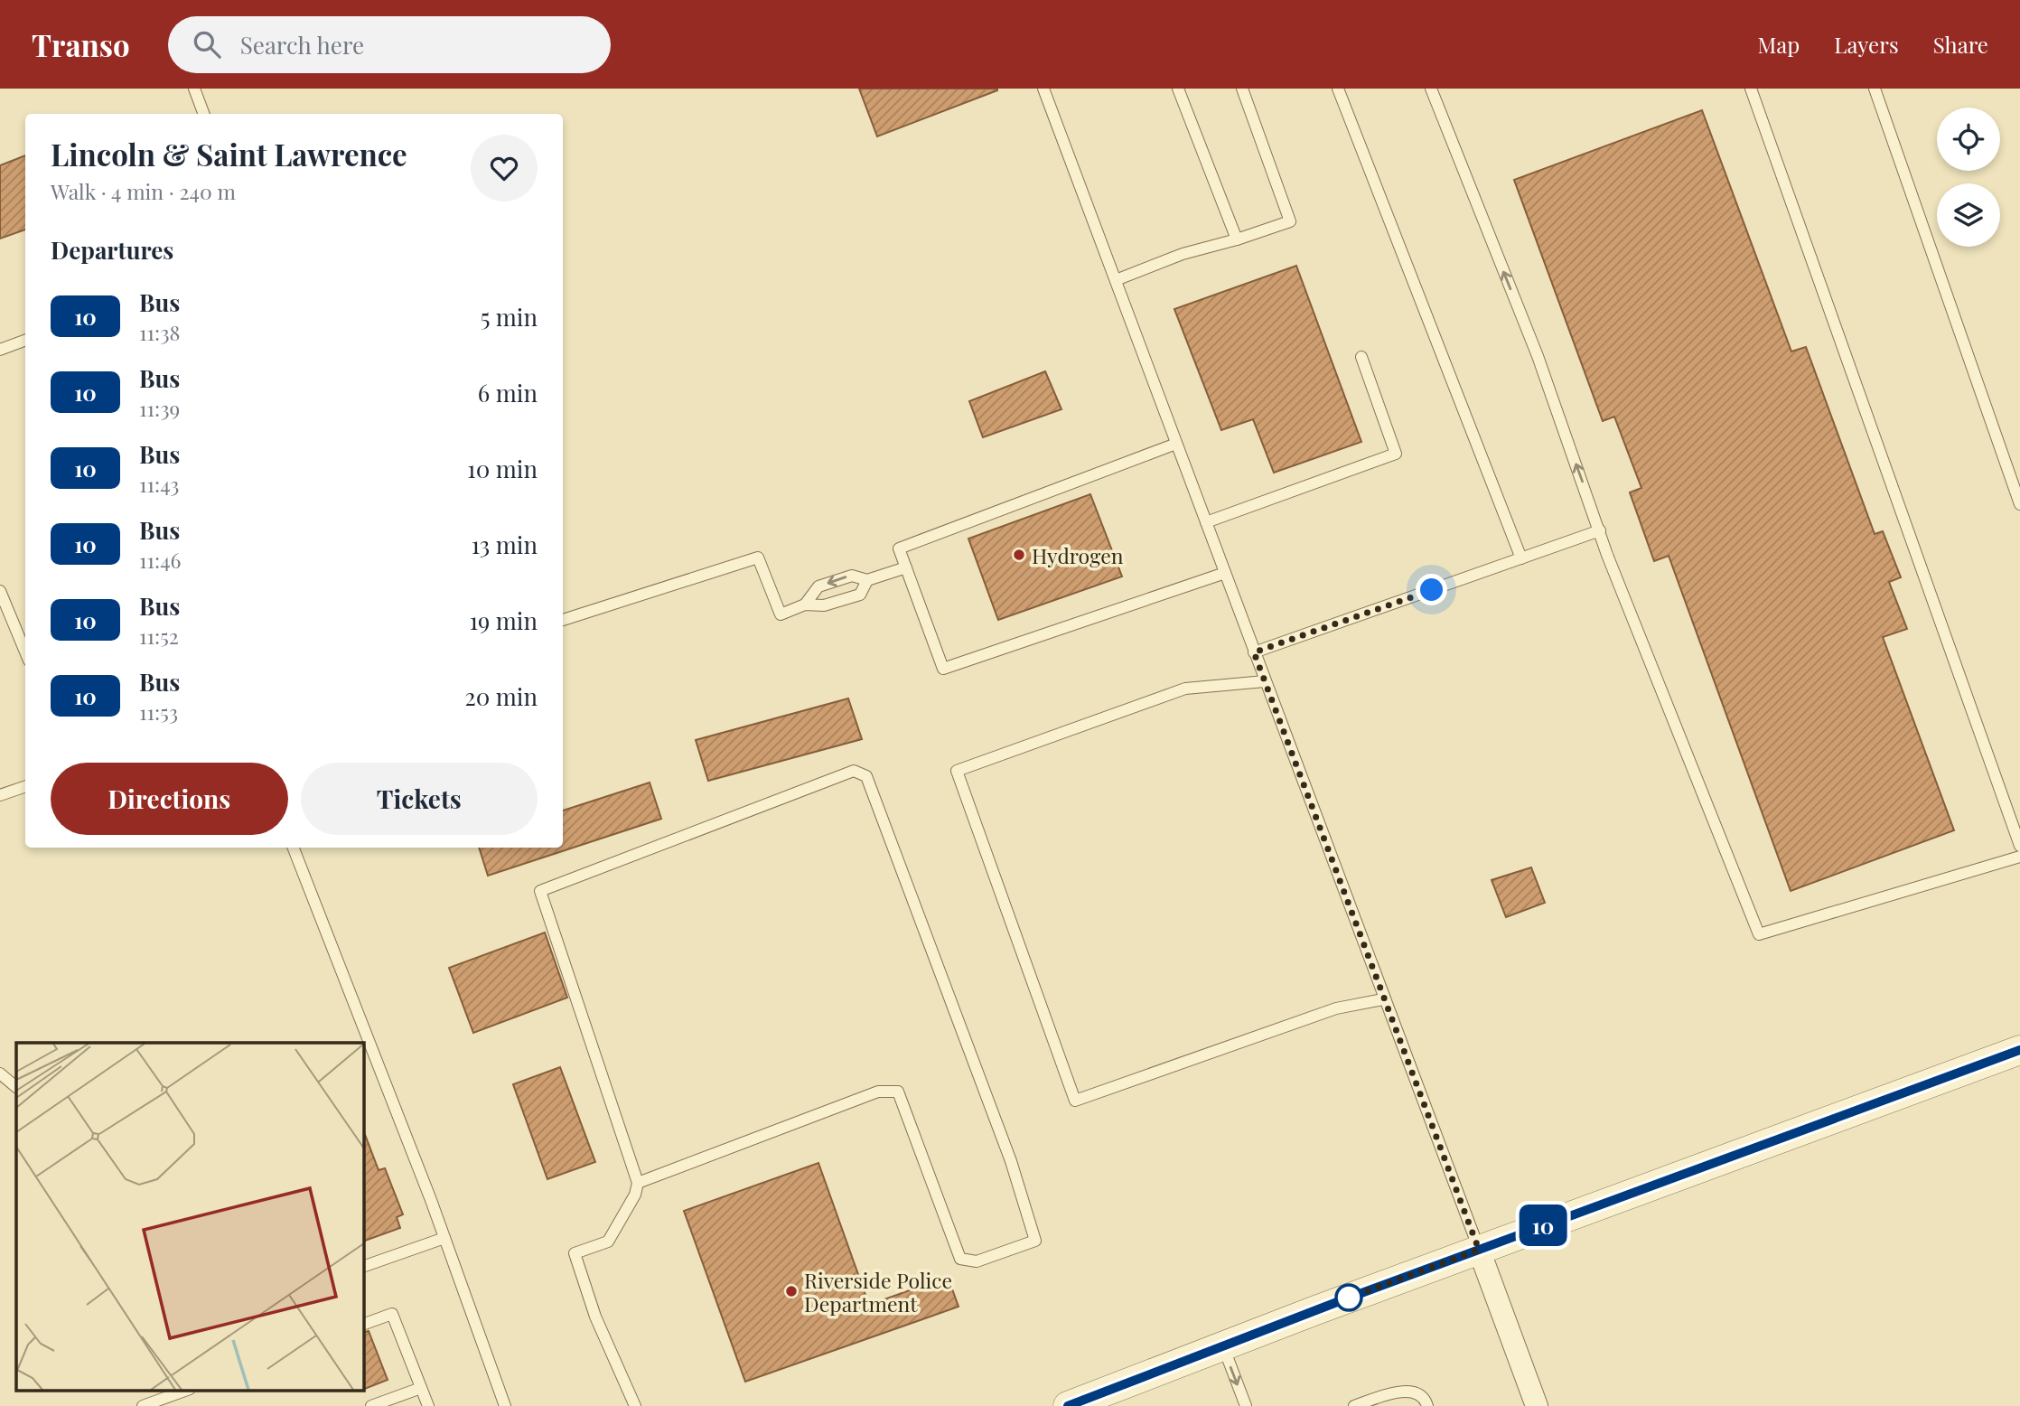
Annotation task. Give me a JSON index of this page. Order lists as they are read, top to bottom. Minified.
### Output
{"places":["Hydrogen","Riverside Police Department"],"lines":["bus line 10"],"page":{"header":"Transo","search":"Search here","nav":["Map","Layers","Share"],"on_map":"10","heading":[["Lincoln & Saint Lawrence","Walk · 4 min · 240 m"],"Departures"],"list":[{"mark":"10","name":"Bus","note":"11:38","value":"5 min"},{"mark":"10","name":"Bus","note":"11:39","value":"6 min"},{"mark":"10","name":"Bus","note":"11:43","value":"10 min"},{"mark":"10","name":"Bus","note":"11:46","value":"13 min"},{"mark":"10","name":"Bus","note":"11:52","value":"19 min"},{"mark":"10","name":"Bus","note":"11:53","value":"20 min"}],"buttons":["Directions","Tickets"]}}
